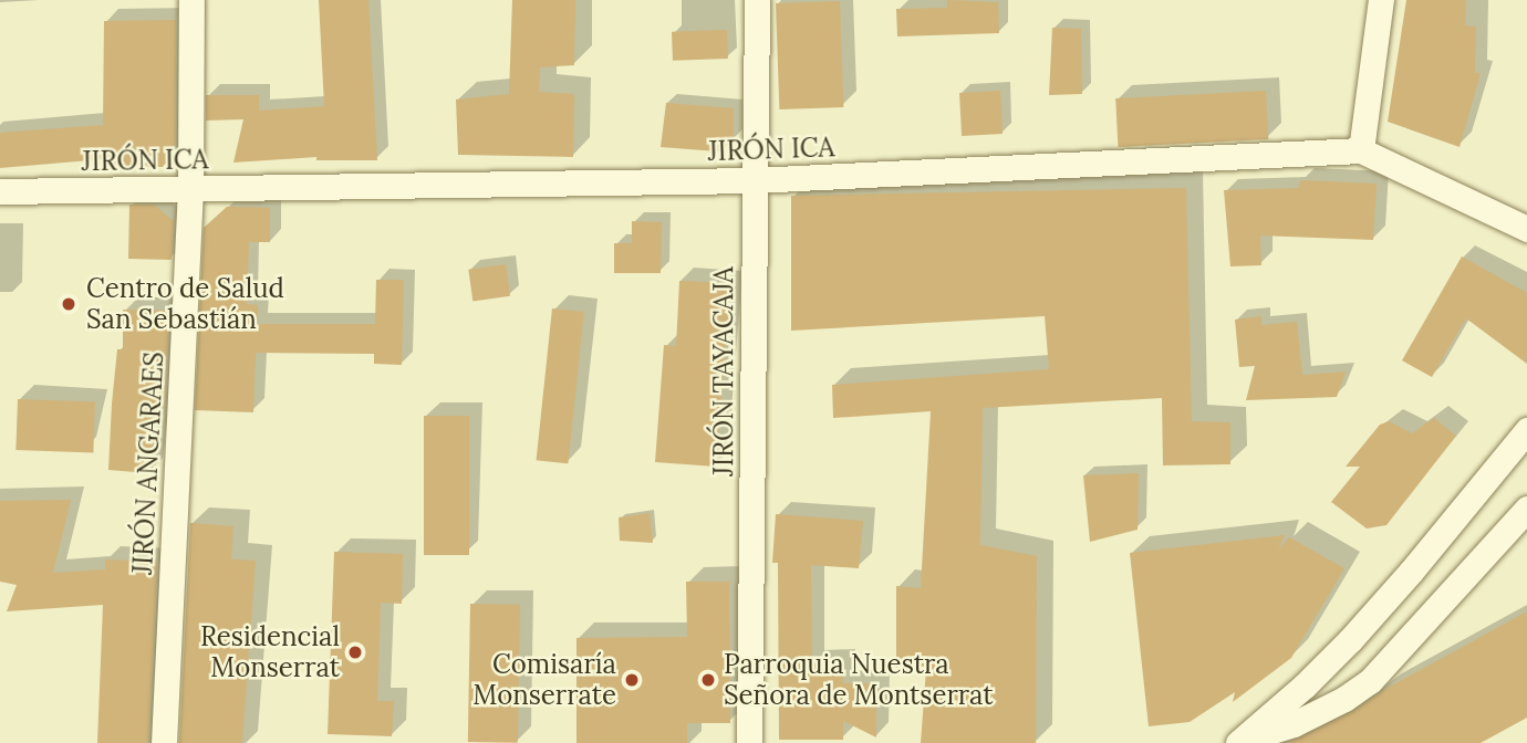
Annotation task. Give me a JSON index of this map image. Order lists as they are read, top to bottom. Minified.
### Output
{"streets":{"street":["JIRÓN ICA","JIRÓN TAYACAJA","JIRÓN ANGARAES"]},"crossings":[["JIRÓN ICA","JIRÓN TAYACAJA"],["JIRÓN ICA","JIRÓN ANGARAES"]],"places":["Centro de Salud San Sebastián","Residencial Monserrat","Comisaría Monserrate","Parroquia Nuestra Señora de Montserrat"]}
